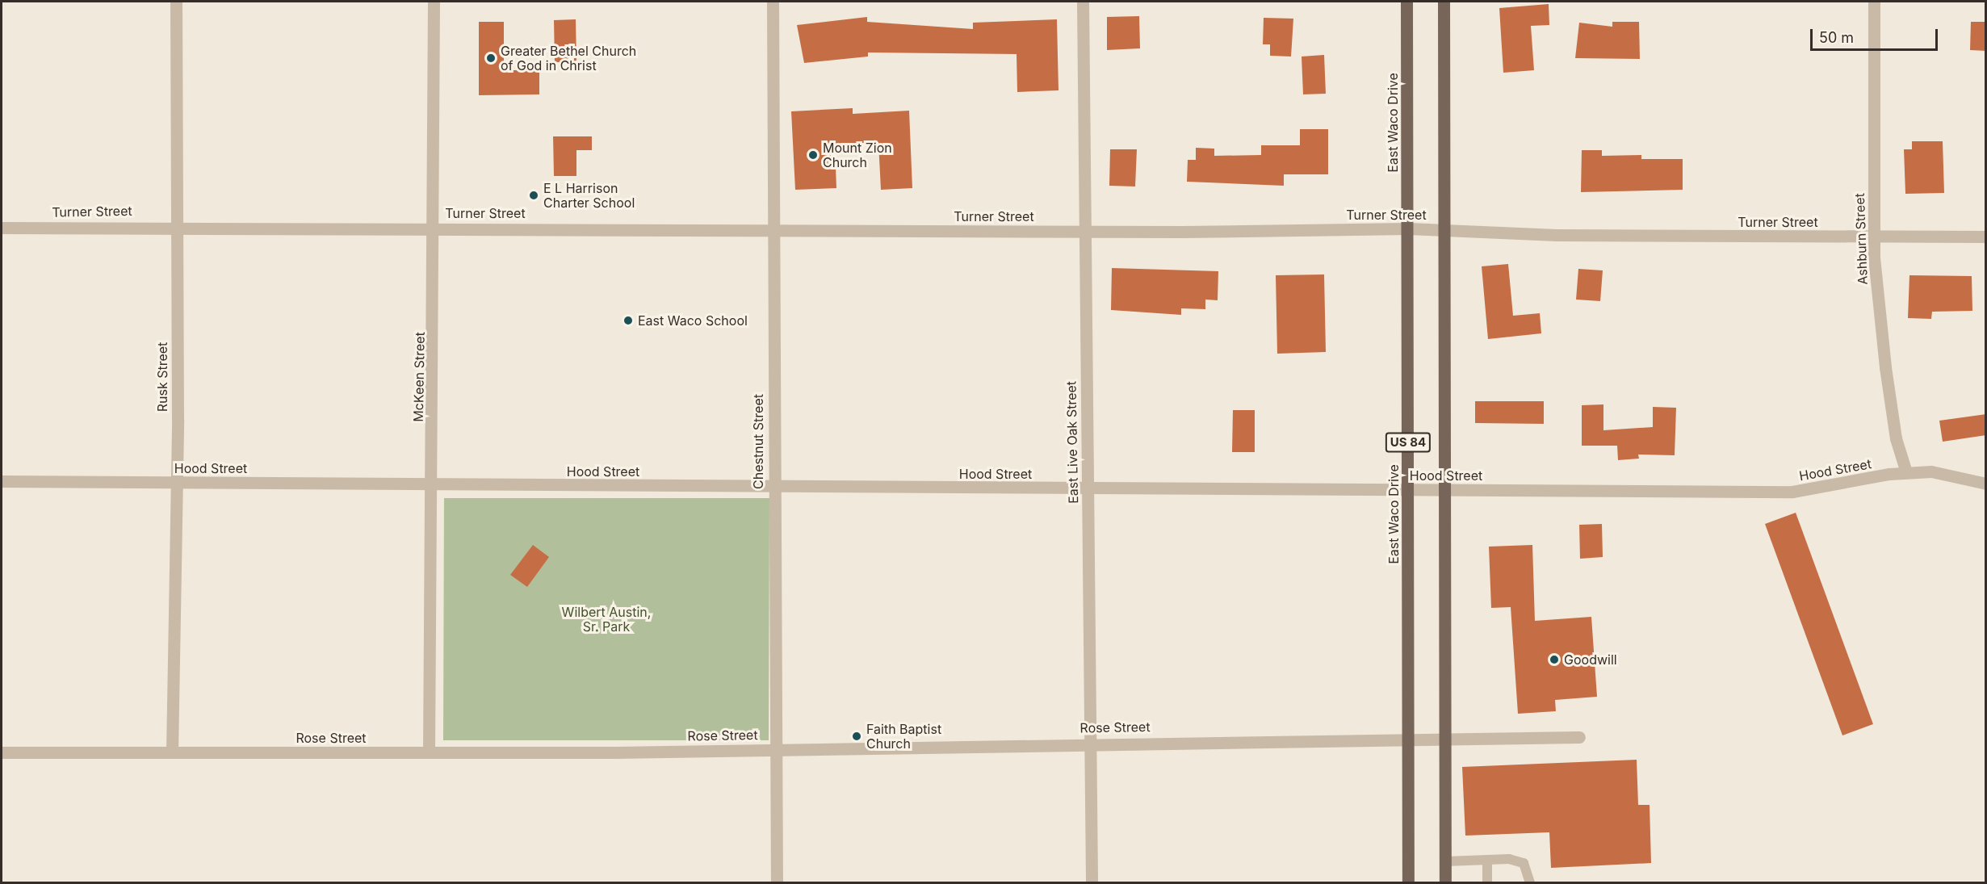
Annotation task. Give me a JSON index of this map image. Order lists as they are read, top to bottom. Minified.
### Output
{"streets":{"main road":["East Waco Drive","US 84"],"street":["Turner Street","Ashburn Street","Rusk Street","McKeen Street","Chestnut Street","East Live Oak Street","Hood Street","Rose Street"]},"crossings":[["East Waco Drive","Turner Street"],["East Waco Drive","Hood Street"],["East Waco Drive","Rose Street"],["Turner Street","Ashburn Street"],["Turner Street","Rusk Street"],["Turner Street","McKeen Street"],["Turner Street","Chestnut Street"],["Turner Street","East Live Oak Street"],["Turner Street","US 84"],["Ashburn Street","Hood Street"],["Rusk Street","Hood Street"],["Rusk Street","Rose Street"],["McKeen Street","Hood Street"],["McKeen Street","Rose Street"],["Chestnut Street","Hood Street"],["Chestnut Street","Rose Street"],["East Live Oak Street","Hood Street"],["East Live Oak Street","Rose Street"],["US 84","Hood Street"],["US 84","Rose Street"]],"parks":["Wilbert Austin, Sr. Park"],"places":["Greater Bethel Church of God in Christ","Mount Zion Church","E L Harrison Charter School","East Waco School","Goodwill","Faith Baptist Church"],"scale_bar":"50 m"}
